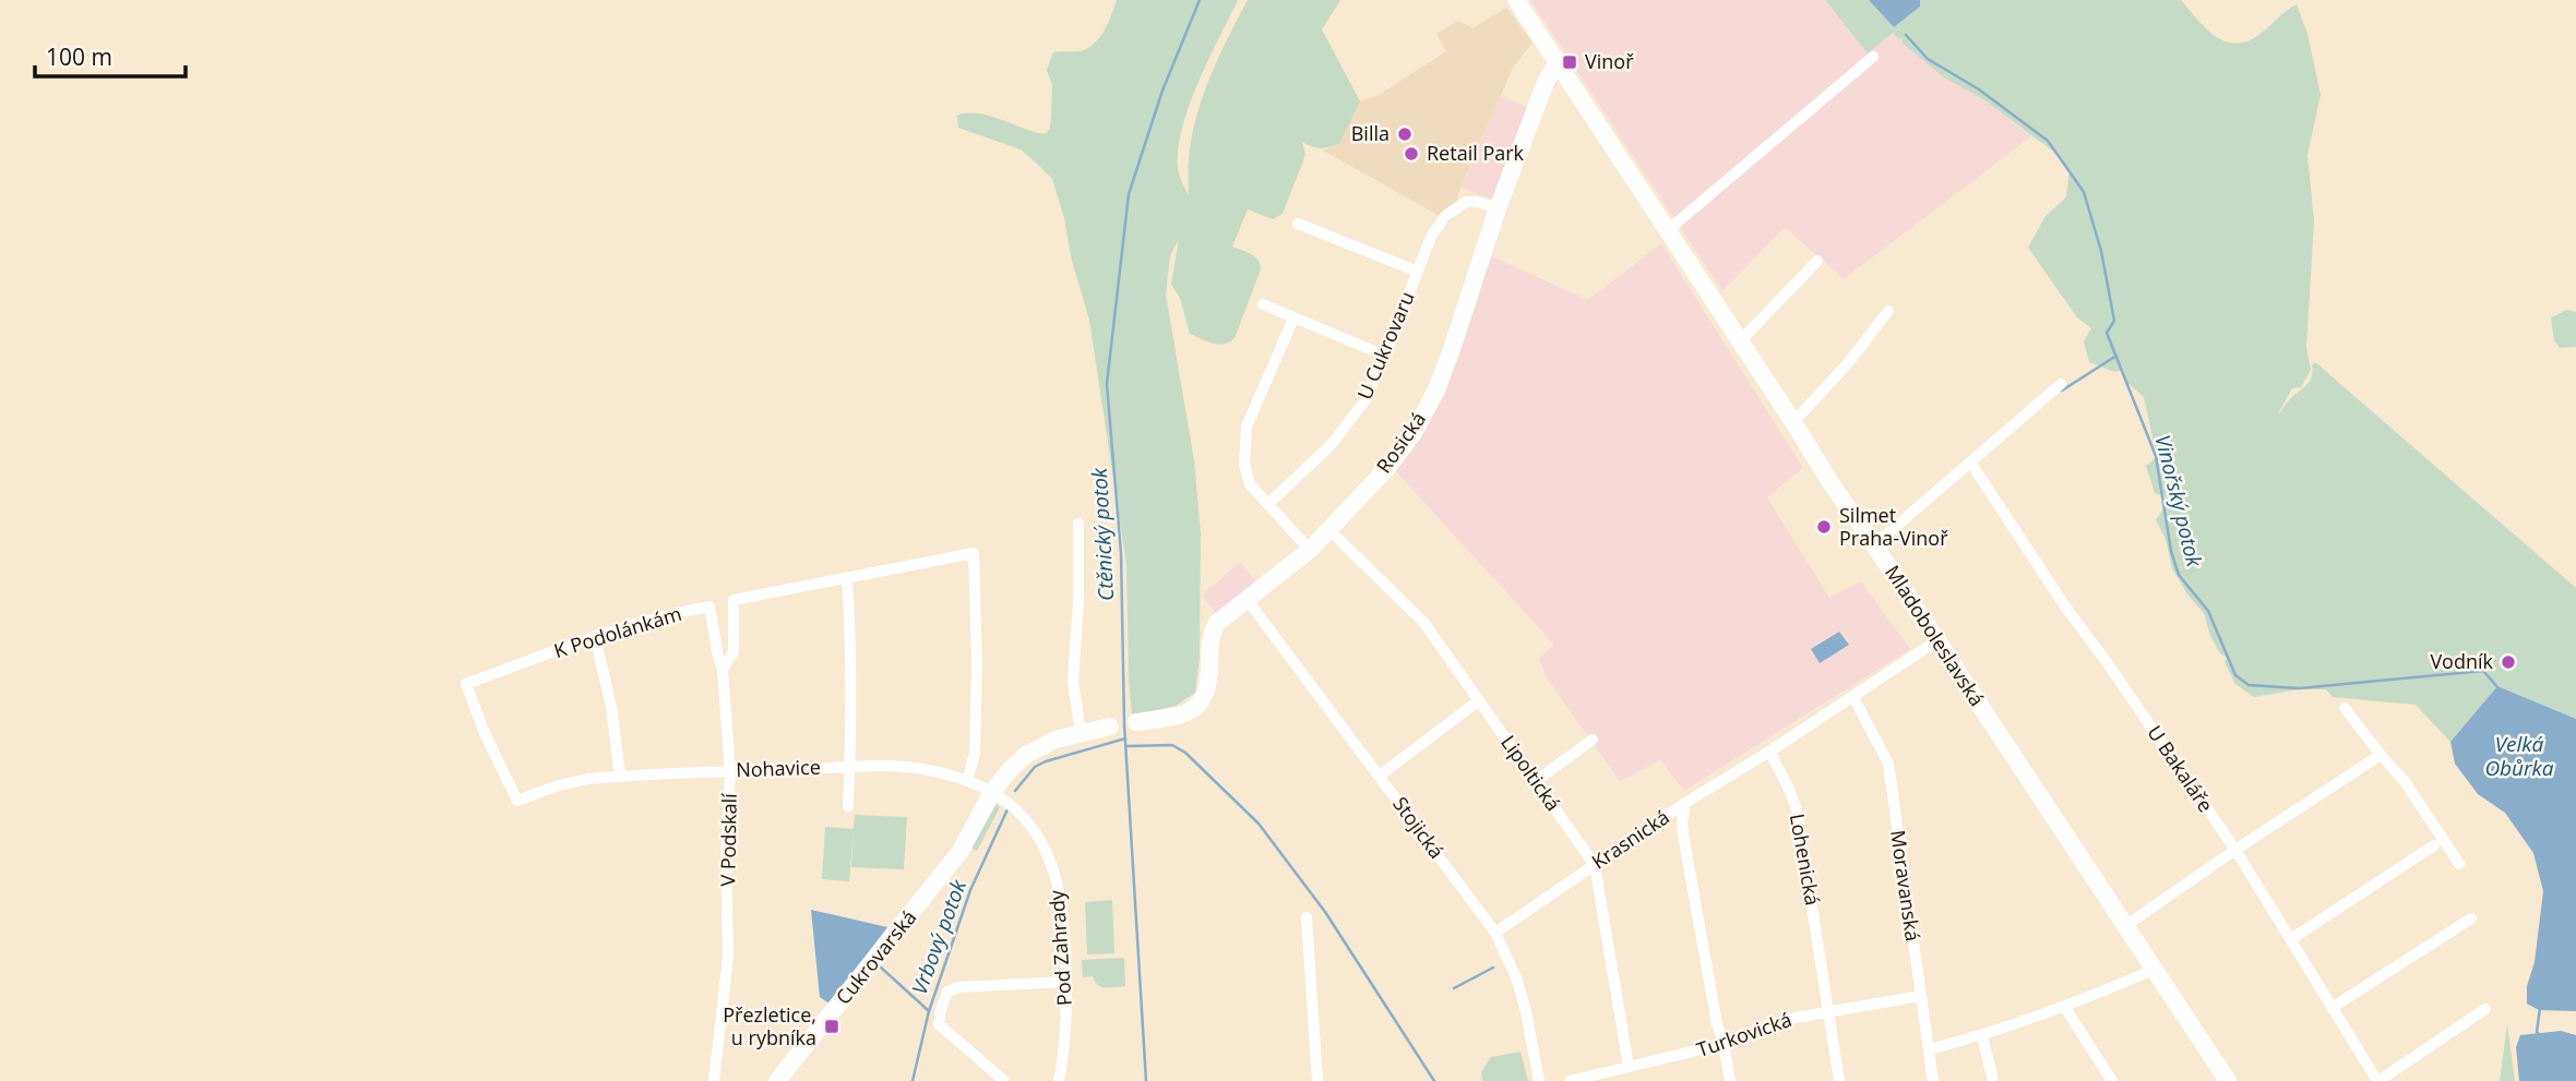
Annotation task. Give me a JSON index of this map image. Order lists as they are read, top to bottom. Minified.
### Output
{"streets":{"street":["U Cukrovaru","Rosická","K Podolánkám","Mladoboleslavská","Nohavice","U Bakaláře","Lipoltická","Stojická","V Podskalí","Krasnická","Lohenická","Moravanská","Pod Zahrady","Cukrovarská","Turkovická"]},"crossings":[["U Cukrovaru","Rosická"],["Rosická","Mladoboleslavská"],["Rosická","Lipoltická"],["Rosická","Stojická"],["K Podolánkám","Nohavice"],["K Podolánkám","V Podskalí"],["Nohavice","V Podskalí"],["Nohavice","Pod Zahrady"],["Nohavice","Cukrovarská"],["Lipoltická","Krasnická"],["Lipoltická","Turkovická"],["Stojická","Krasnická"],["Krasnická","Lohenická"],["Lohenická","Turkovická"],["Moravanská","Turkovická"],["Pod Zahrady","Cukrovarská"]],"water":["Vinořský potok","Ctěnický potok","Velká Obůrka","Vrbový potok"],"places":{"transit":["Vinoř","Přezletice, u rybníka"],"other":["Billa","Retail Park","Silmet Praha-Vinoř","Vodník"]},"scale_bar":"100 m"}
